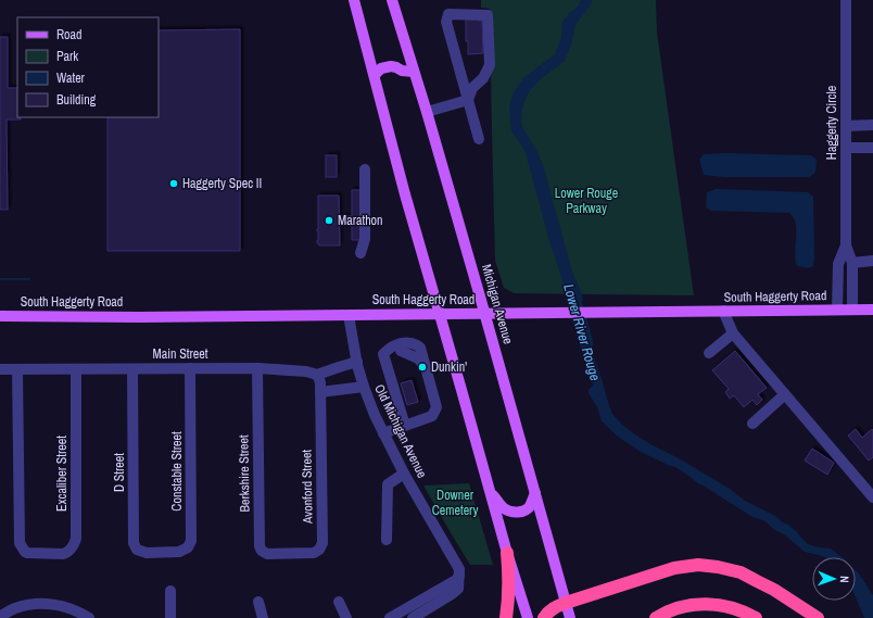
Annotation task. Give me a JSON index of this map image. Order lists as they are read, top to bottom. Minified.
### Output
{"streets":{"main road":["South Haggerty Road","Michigan Avenue"],"street":["Haggerty Circle","Main Street","Old Michigan Avenue","Constable Street","D Street","Excaliber Street","Berkshire Street","Avonford Street"]},"crossings":[["Haggerty Circle","South Haggerty Road"],["South Haggerty Road","Michigan Avenue"],["South Haggerty Road","Old Michigan Avenue"],["Main Street","Old Michigan Avenue"],["Main Street","Constable Street"],["Main Street","D Street"],["Main Street","Excaliber Street"],["Main Street","Berkshire Street"],["Main Street","Avonford Street"],["Constable Street","D Street"],["Berkshire Street","Avonford Street"]],"water":["Lower River Rouge"],"parks":["Lower Rouge Parkway","Downer Cemetery"],"places":["Haggerty Spec II","Marathon","Dunkin'"],"legend":["Road","Park","Water","Building"],"north":"right"}
